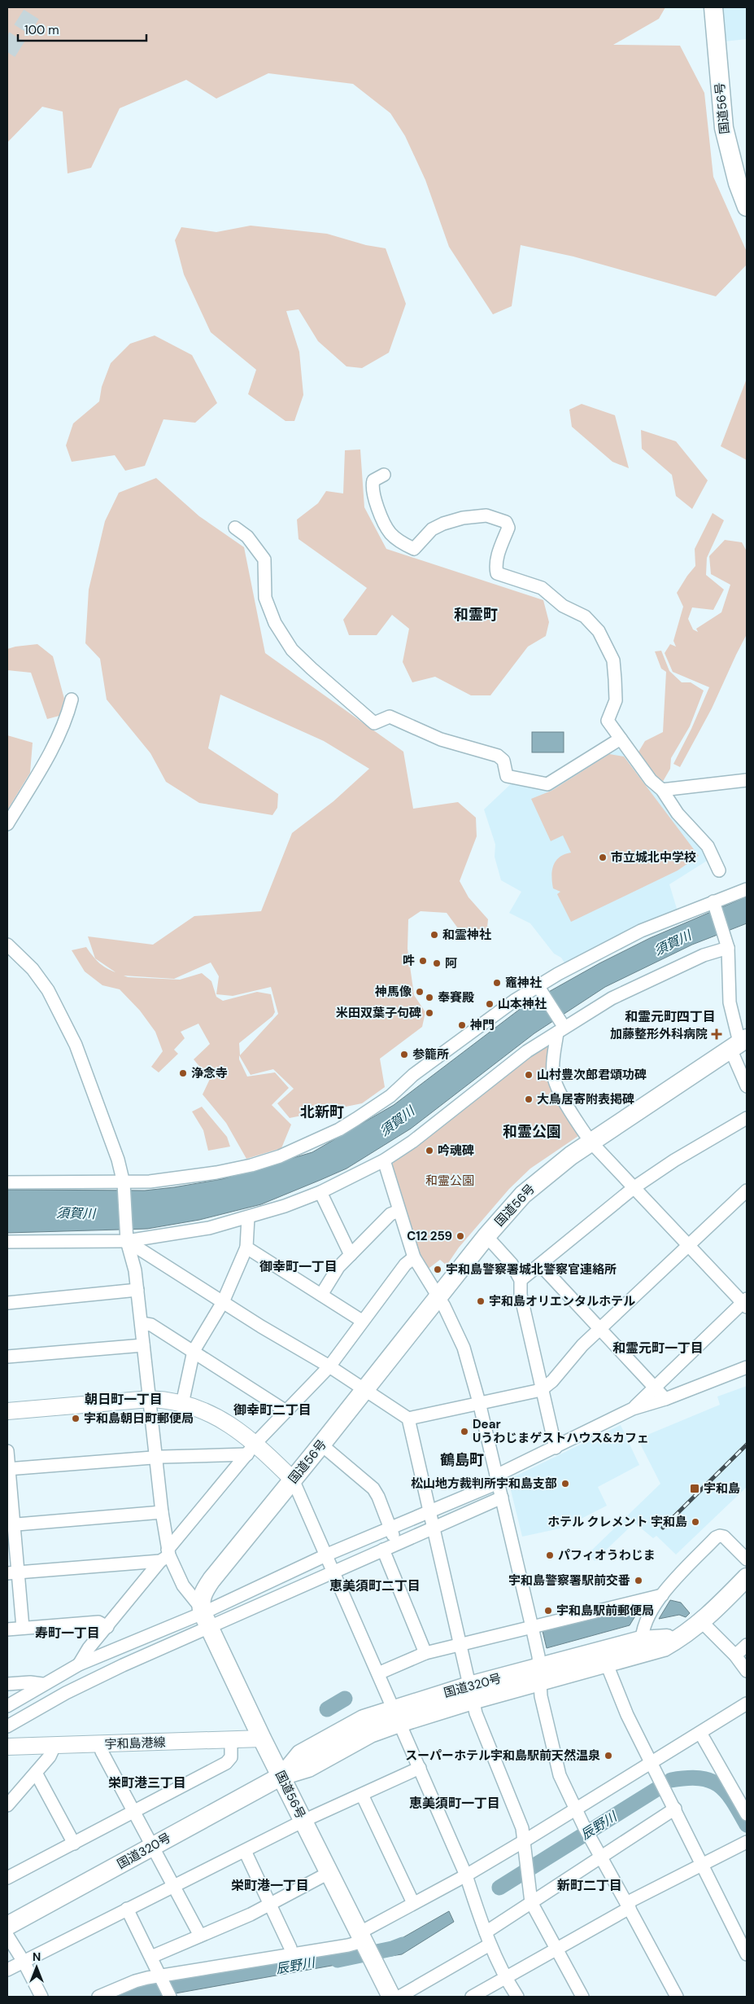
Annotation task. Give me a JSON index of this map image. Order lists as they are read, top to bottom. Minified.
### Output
{"streets":{"highway":["国道56号","国道320号"],"main road":["宇和島港線"]},"crossings":[["国道56号","国道320号"],["国道56号","宇和島港線"]],"districts":["和霊町","和霊元町四丁目","北新町","和霊公園","御幸町一丁目","和霊元町一丁目","朝日町一丁目","御幸町二丁目","鶴島町","恵美須町二丁目","寿町一丁目","栄町港三丁目","恵美須町一丁目","栄町港一丁目","新町二丁目"],"water":["須賀川","辰野川"],"parks":["和霊公園"],"places":{"other":["市立城北中学校","和霊神社","吽","阿","竈神社","神馬像","奉賽殿","山本神社","米田双葉子句碑","神門","参籠所","浄念寺","山村豊次郎君頌功碑","大鳥居寄附表掲碑","吟魂碑","C12 259","宇和島警察署城北警察官連絡所","宇和島オリエンタルホテル","宇和島朝日町郵便局","Dear Uうわじまゲストハウス&カフェ","松山地方裁判所宇和島支部","ホテル クレメント 宇和島","パフィオうわじま","宇和島警察署駅前交番","宇和島駅前郵便局","スーパーホテル宇和島駅前天然温泉"],"health":["加藤整形外科病院"],"transit":["宇和島"]},"scale_bar":"100 m","north":"top"}
